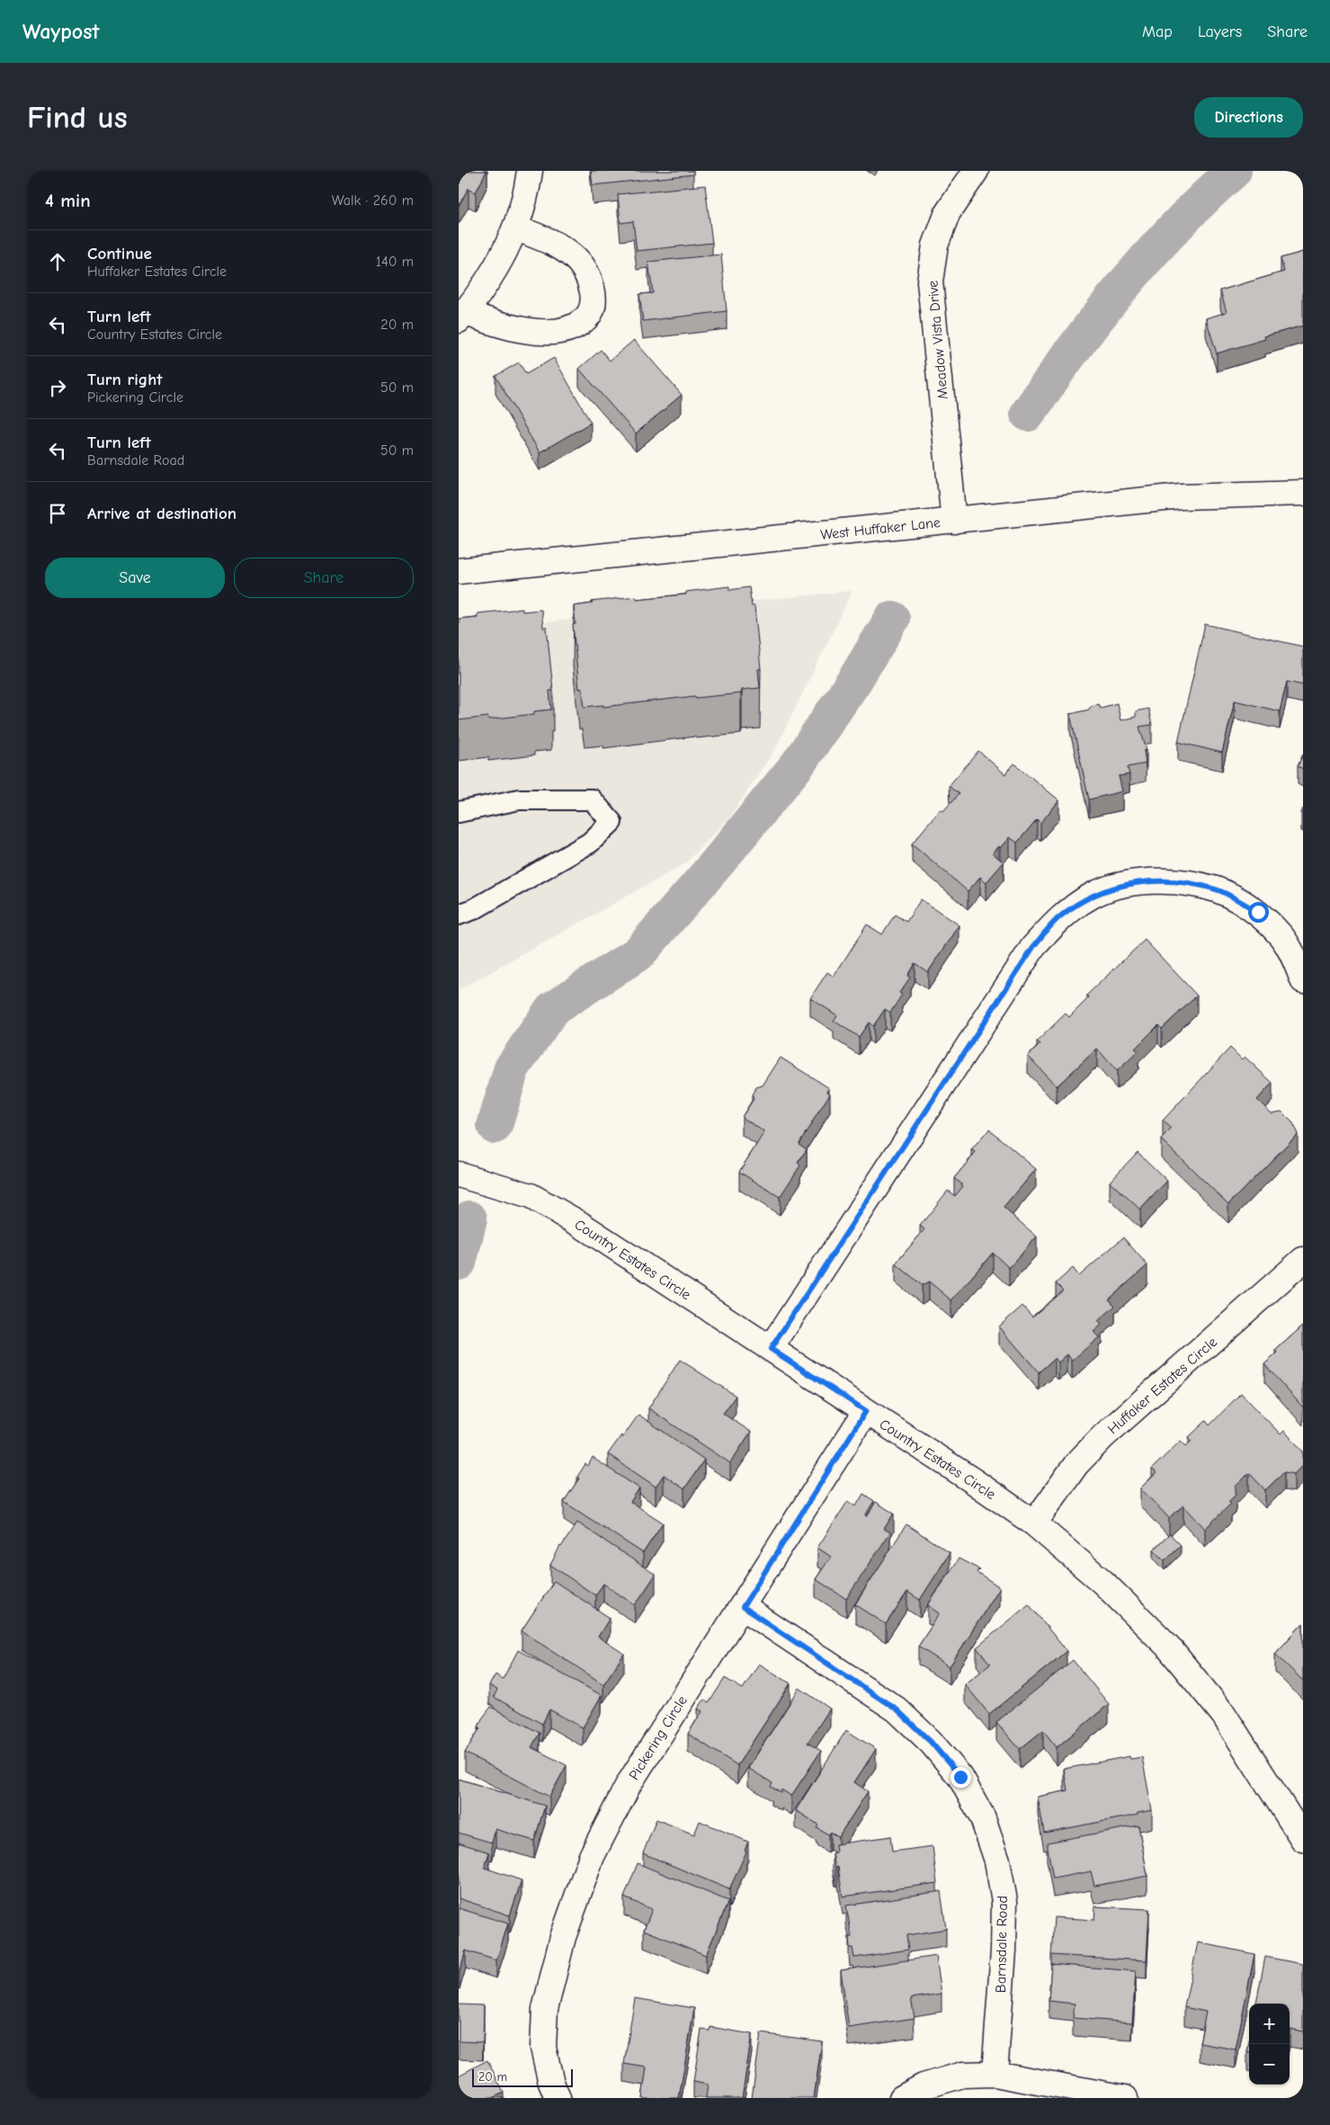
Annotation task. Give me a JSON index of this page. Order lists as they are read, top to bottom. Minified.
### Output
{"streets":{"street":["Meadow Vista Drive","West Huffaker Lane","Country Estates Circle","Huffaker Estates Circle","Pickering Circle","Barnsdale Road"]},"crossings":[["Meadow Vista Drive","West Huffaker Lane"],["Country Estates Circle","Huffaker Estates Circle"],["Country Estates Circle","Pickering Circle"],["Pickering Circle","Barnsdale Road"]],"scale_bar":"20 m","page":{"header":"Waypost","nav":["Map","Layers","Share"],"buttons":["Directions",["Save","Share"]],"title":"Find us","heading":["4 min","Walk · 260 m"],"list":[["Continue","Huffaker Estates Circle","140 m"],["Turn left","Country Estates Circle","20 m"],["Turn right","Pickering Circle","50 m"],["Turn left","Barnsdale Road","50 m"],"Arrive at destination"],"map_buttons":["+","−"],"scale":"20 m"}}
